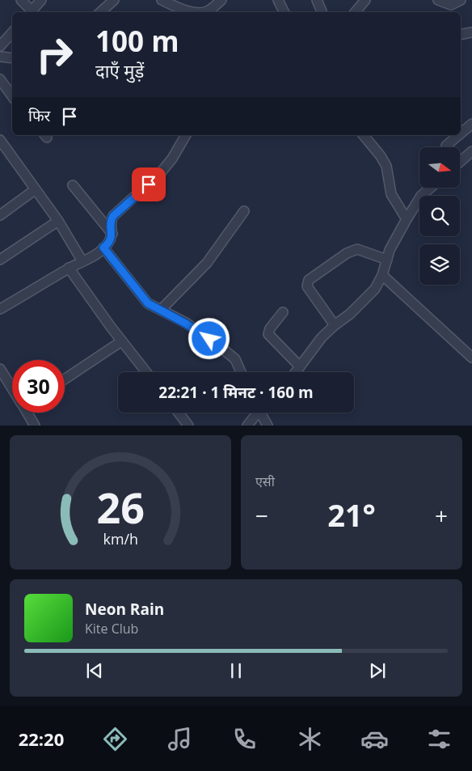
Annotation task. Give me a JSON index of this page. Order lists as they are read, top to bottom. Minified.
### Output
{"north":"right","page":{"turn":["100 m","दाएँ मुड़ें"],"then":"फिर","limit":"30","trip":"22:21 · 1 मिनट · 160 m","tile":"एसी","heat":["−","21°","+"],"song":["Neon Rain","Kite Club"],"tabs":"22:20","gauge":["26","km/h"]}}
